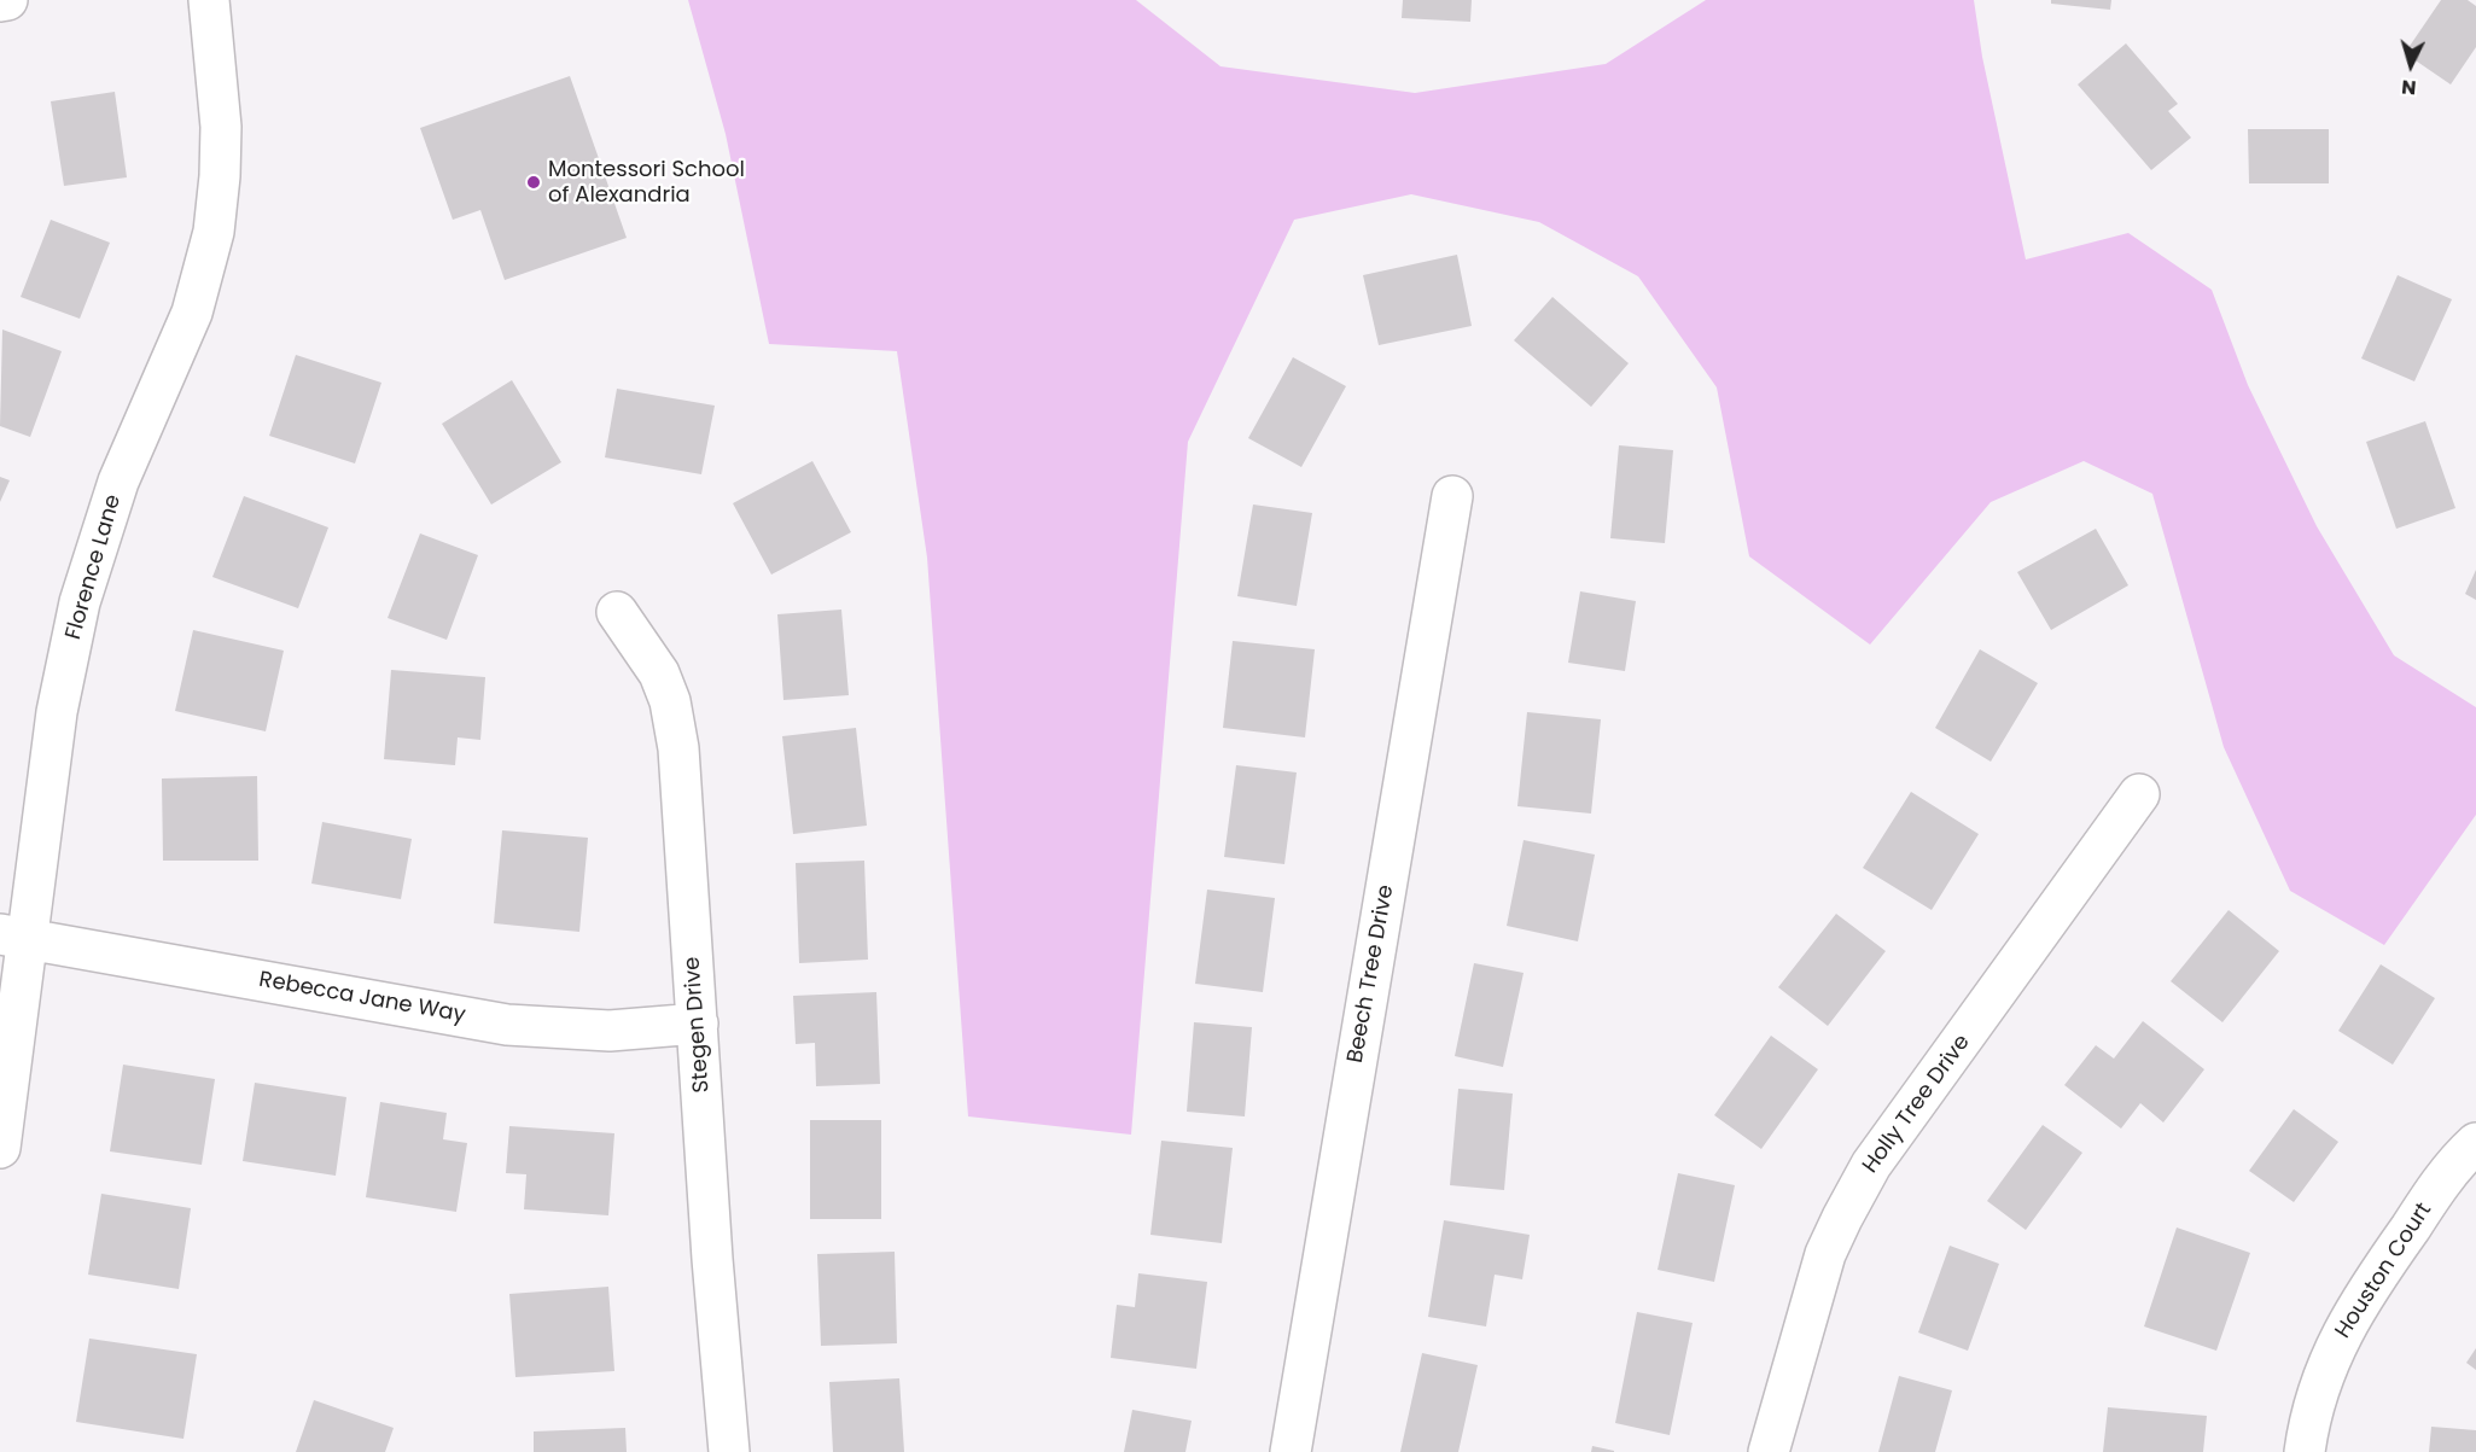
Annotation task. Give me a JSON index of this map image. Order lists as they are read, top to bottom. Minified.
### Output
{"streets":{"street":["Florence Lane","Beech Tree Drive","Rebecca Jane Way","Stegen Drive","Holly Tree Drive","Houston Court"]},"crossings":[["Florence Lane","Rebecca Jane Way"],["Rebecca Jane Way","Stegen Drive"]],"places":["Montessori School of Alexandria"],"north":"bottom"}
